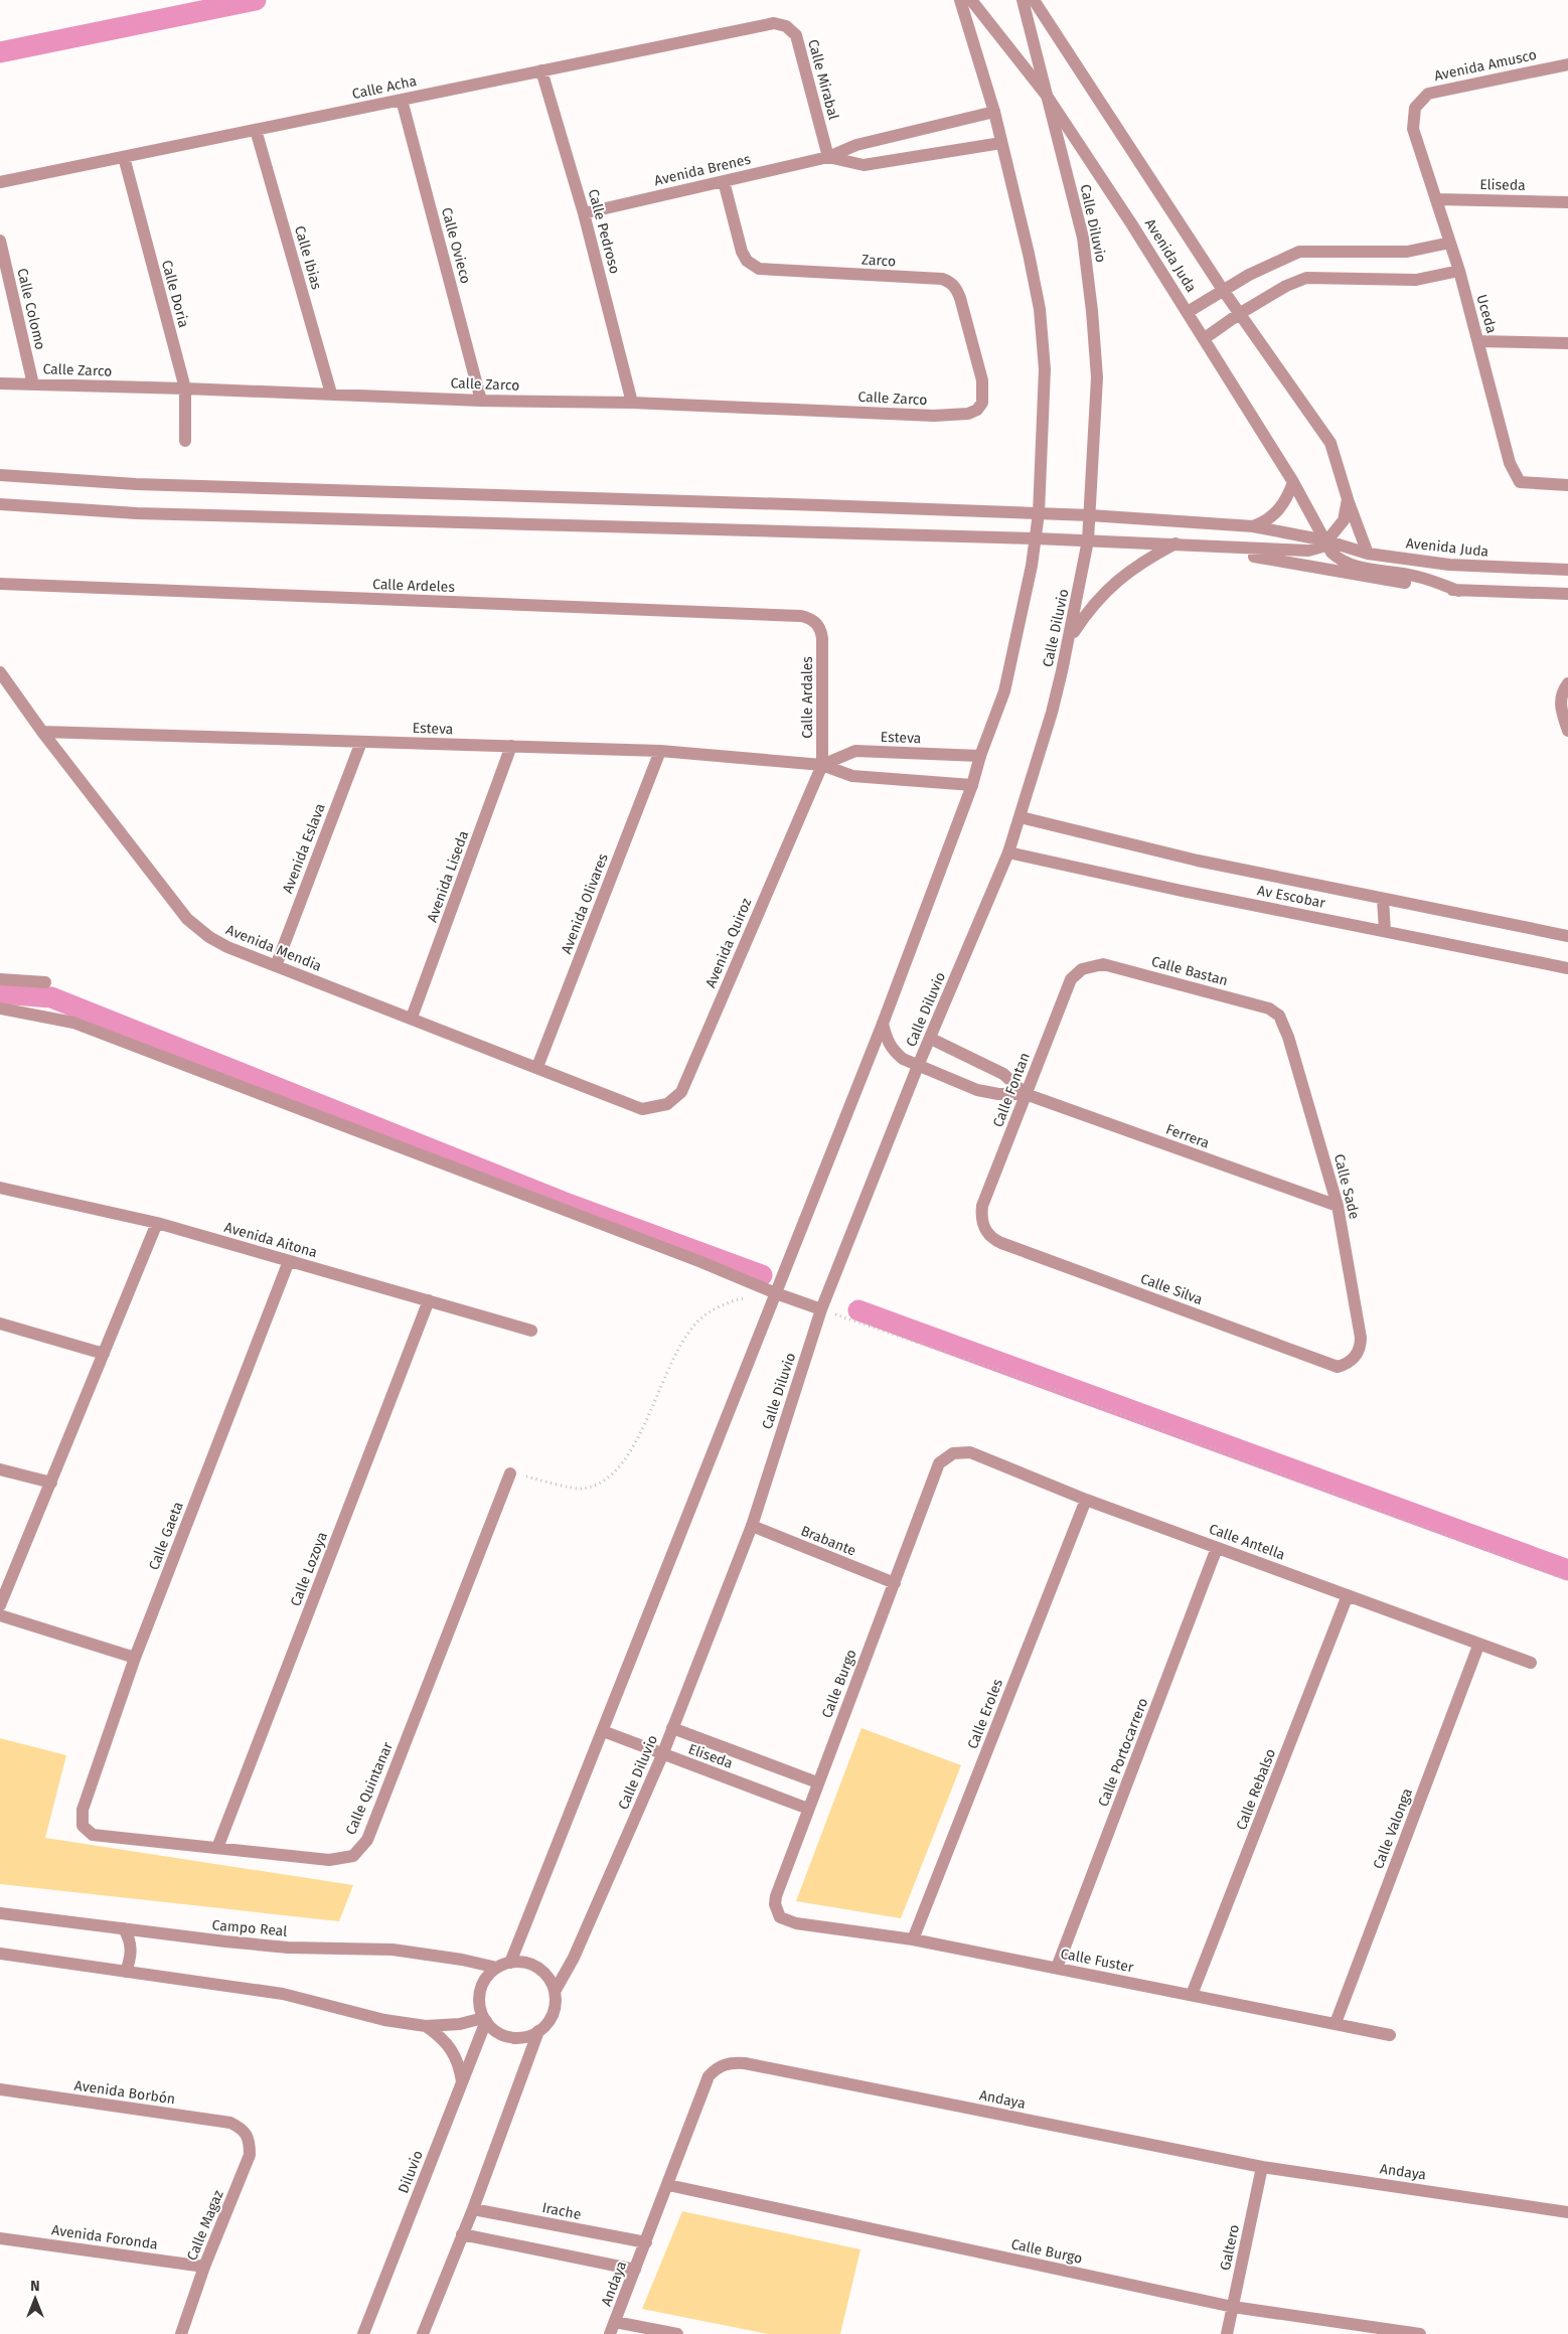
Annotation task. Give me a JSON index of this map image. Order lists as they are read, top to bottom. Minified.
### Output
{"streets":{"street":["Avenida Amusco","Calle Mirabal","Calle Acha","Avenida Brenes","Eliseda","Calle Diluvio","Calle Pedroso","Calle Ovieco","Avenida Juda","Calle Ibias","Zarco","Calle Doria","Calle Colomo","Uceda","Calle Zarco","Calle Ardeles","Calle Ardales","Esteva","Avenida Eslava","Avenida Liseda","Av Escobar","Avenida Olivares","Avenida Quiroz","Avenida Mendia","Calle Bastan","Calle Fontan","Ferrera","Calle Sade","Avenida Aitona","Calle Silva","Calle Gaeta","Brabante","Calle Antella","Calle Lozoya","Calle Burgo","Calle Eroles","Calle Portocarrero","Calle Quintanar","Calle Rebalso","Calle Valonga","Campo Real","Calle Fuster","Avenida Borbón","Andaya","Diluvio","Irache","Calle Magaz","Avenida Foronda","Galtero"]},"crossings":[["Avenida Amusco","Uceda"],["Calle Mirabal","Calle Acha"],["Calle Mirabal","Avenida Brenes"],["Calle Acha","Calle Pedroso"],["Calle Acha","Calle Ovieco"],["Calle Acha","Calle Ibias"],["Calle Acha","Calle Doria"],["Avenida Brenes","Calle Pedroso"],["Avenida Brenes","Zarco"],["Eliseda","Calle Diluvio"],["Eliseda","Uceda"],["Eliseda","Calle Burgo"],["Calle Diluvio","Avenida Juda"],["Calle Diluvio","Av Escobar"],["Calle Diluvio","Ferrera"],["Calle Diluvio","Brabante"],["Calle Diluvio","Campo Real"],["Calle Diluvio","Diluvio"],["Calle Pedroso","Calle Zarco"],["Calle Ovieco","Calle Zarco"],["Calle Ibias","Calle Zarco"],["Zarco","Calle Zarco"],["Calle Doria","Calle Zarco"],["Calle Colomo","Calle Zarco"],["Calle Ardeles","Calle Ardales"],["Calle Ardales","Esteva"],["Calle Ardales","Avenida Quiroz"],["Esteva","Avenida Eslava"],["Esteva","Avenida Liseda"],["Esteva","Avenida Olivares"],["Esteva","Avenida Quiroz"],["Esteva","Avenida Mendia"],["Avenida Eslava","Avenida Mendia"],["Avenida Liseda","Avenida Mendia"],["Avenida Olivares","Avenida Mendia"],["Avenida Quiroz","Avenida Mendia"],["Calle Bastan","Calle Fontan"],["Calle Bastan","Calle Sade"],["Calle Fontan","Ferrera"],["Calle Fontan","Calle Silva"],["Ferrera","Calle Sade"],["Calle Sade","Calle Silva"],["Avenida Aitona","Calle Gaeta"],["Avenida Aitona","Calle Lozoya"],["Calle Gaeta","Calle Quintanar"],["Brabante","Calle Burgo"],["Calle Antella","Calle Burgo"],["Calle Antella","Calle Eroles"],["Calle Antella","Calle Portocarrero"],["Calle Antella","Calle Rebalso"],["Calle Antella","Calle Valonga"],["Calle Lozoya","Calle Quintanar"],["Calle Burgo","Calle Fuster"],["Calle Burgo","Andaya"],["Calle Burgo","Galtero"],["Calle Eroles","Calle Fuster"],["Calle Portocarrero","Calle Fuster"],["Calle Rebalso","Calle Fuster"],["Calle Valonga","Calle Fuster"],["Campo Real","Diluvio"],["Avenida Borbón","Calle Magaz"],["Andaya","Irache"],["Andaya","Galtero"],["Calle Magaz","Avenida Foronda"]],"north":"top"}
